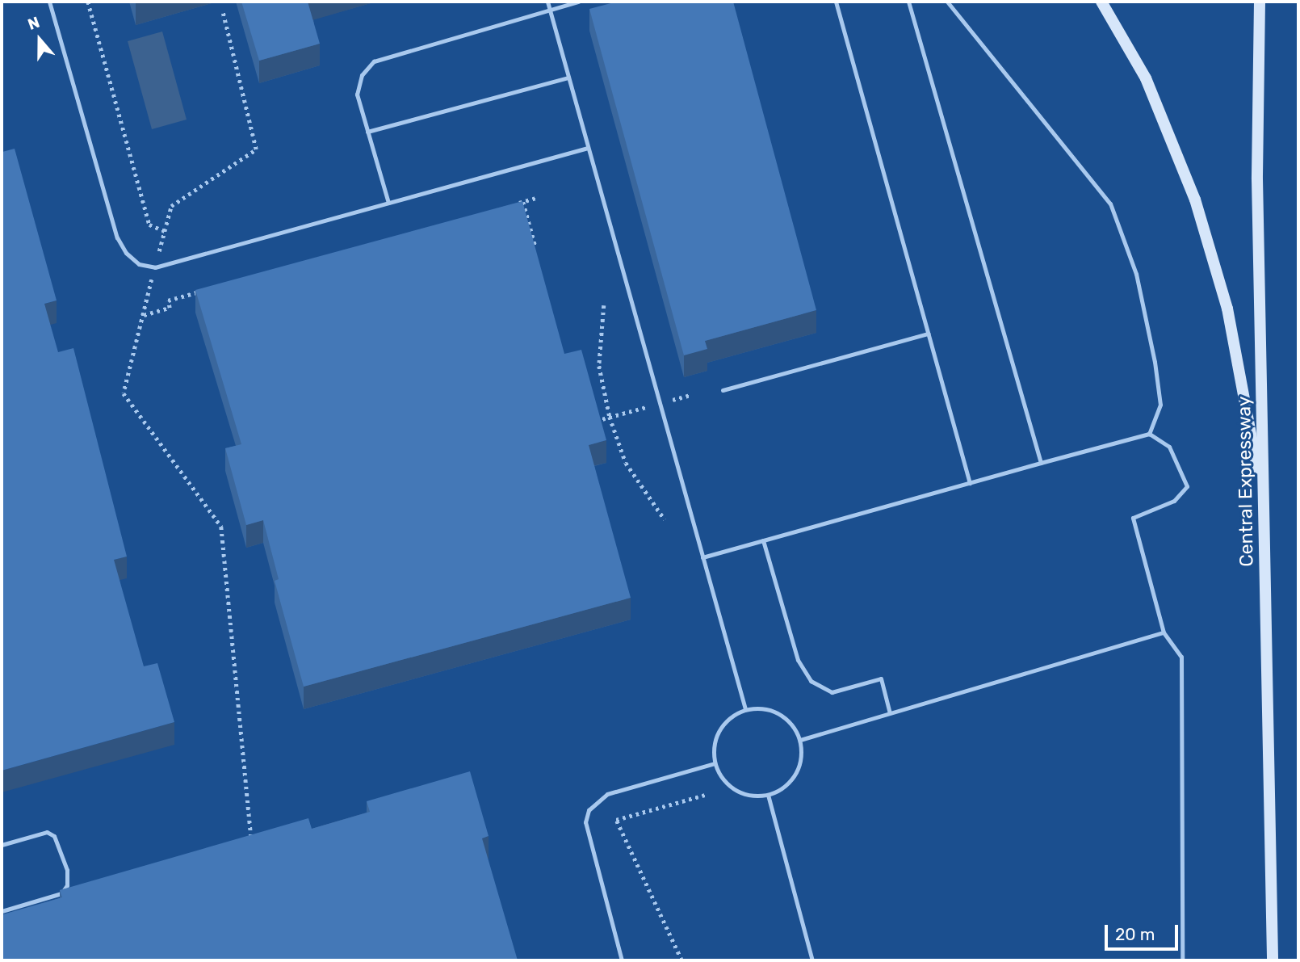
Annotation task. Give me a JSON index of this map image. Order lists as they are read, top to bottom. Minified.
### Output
{"streets":{"main road":["Central Expressway"]},"scale_bar":"20 m","north":"top"}
